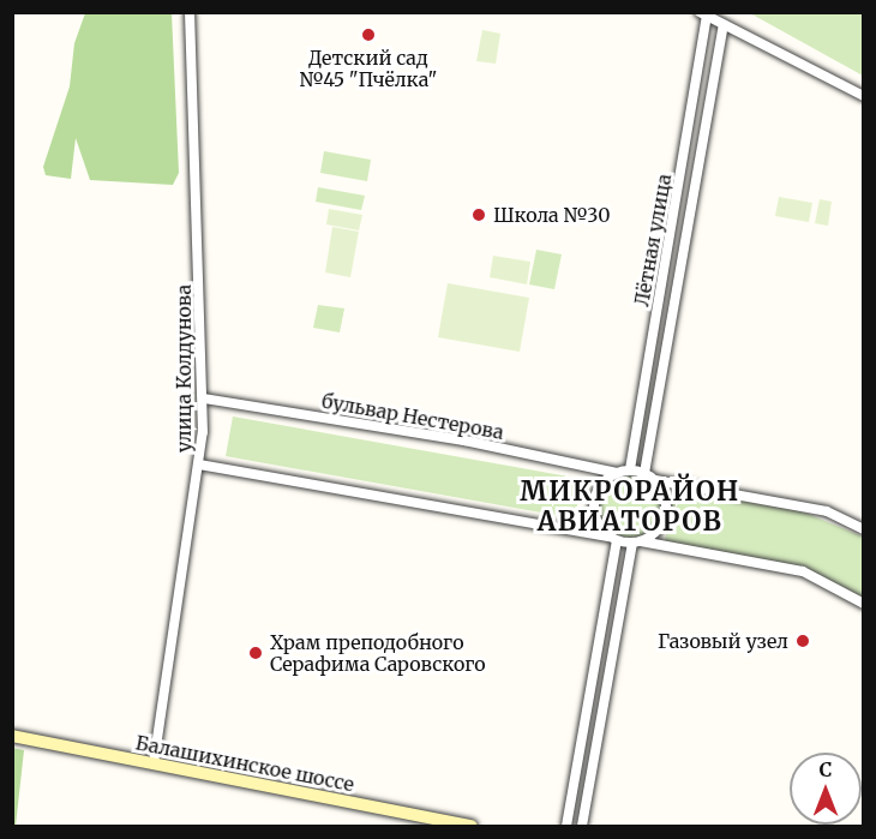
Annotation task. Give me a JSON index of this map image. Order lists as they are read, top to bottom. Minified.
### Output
{"streets":{"main road":["Балашихинское шоссе"],"street":["Лётная улица","улица Колдунова","бульвар Нестерова"]},"crossings":[["Лётная улица","бульвар Нестерова"],["улица Колдунова","бульвар Нестерова"],["улица Колдунова","Балашихинское шоссе"]],"districts":["МИКРОРАЙОН АВИАТОРОВ"],"places":["Детский сад №45 \"Пчёлка\"","Школа №30","Газовый узел","Храм преподобного Серафима Саровского"],"north":"top"}
